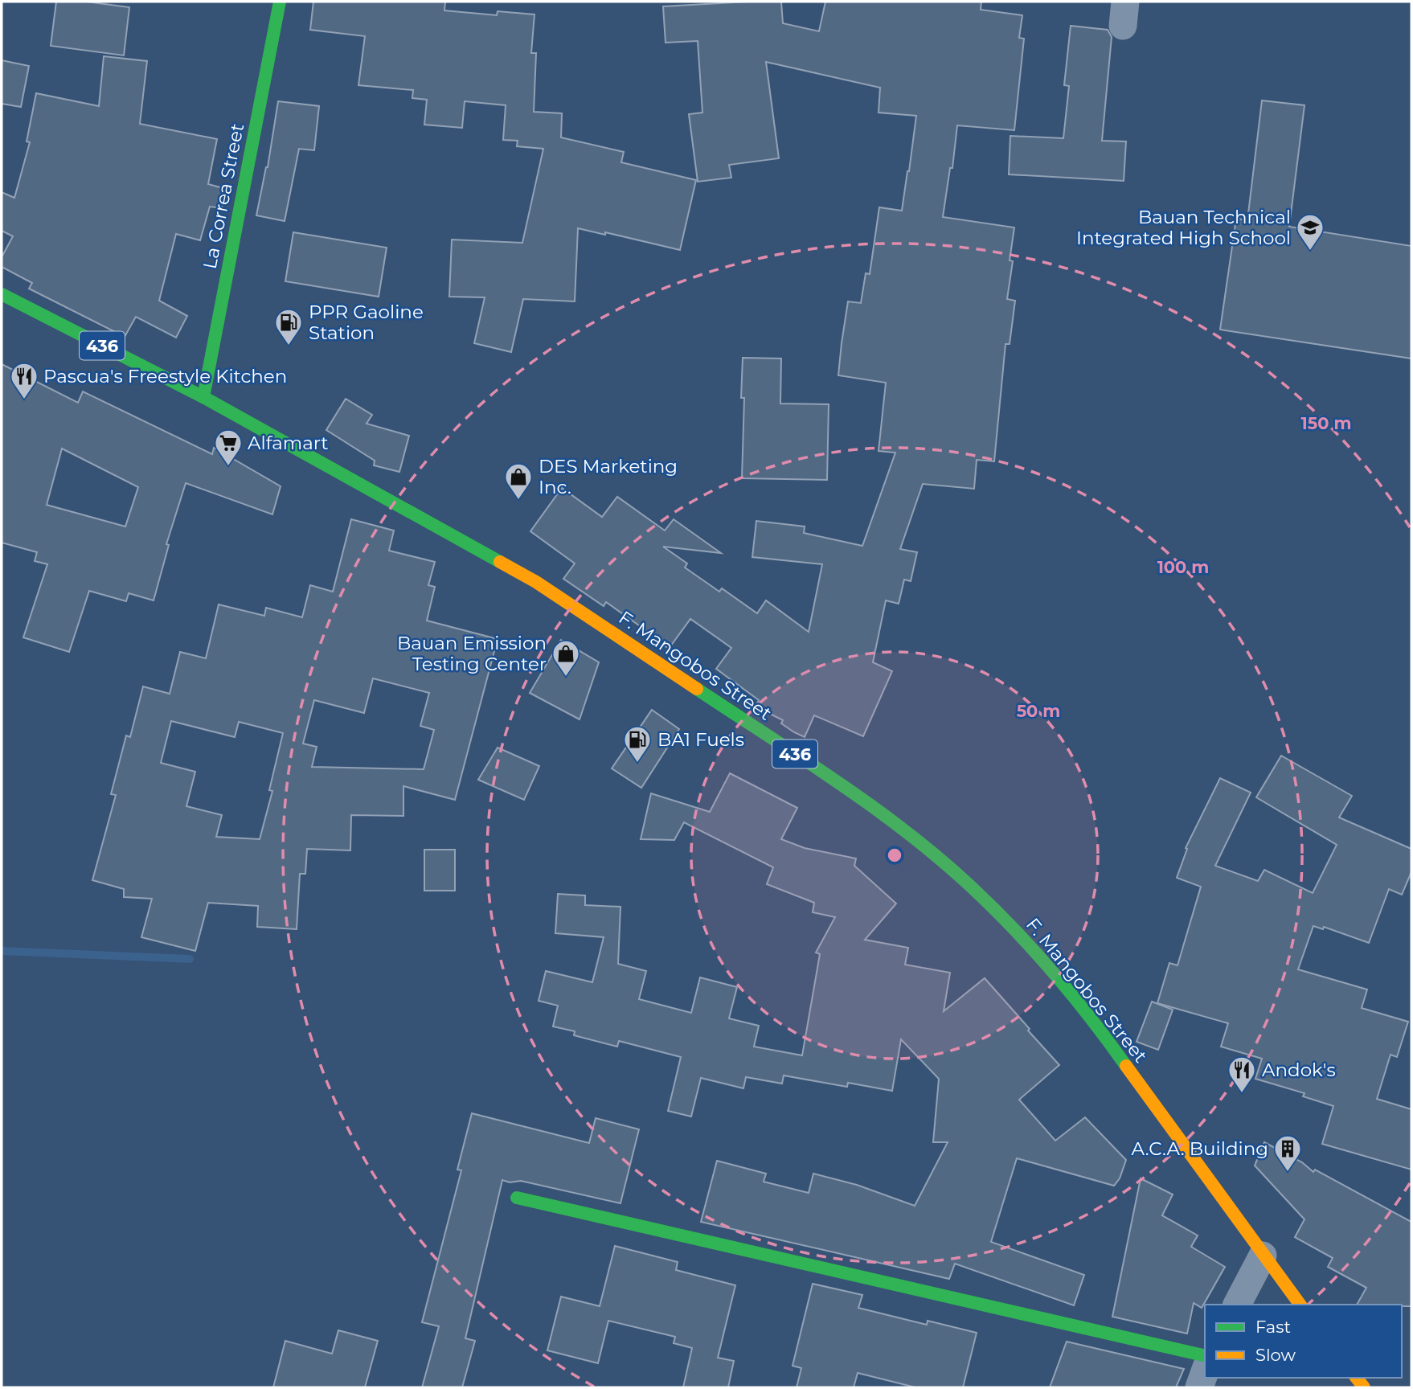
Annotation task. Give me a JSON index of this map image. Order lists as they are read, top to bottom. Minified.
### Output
{"streets":{"main road":["La Correa Street","436","F. Mangobos Street"]},"crossings":[["La Correa Street","F. Mangobos Street"]],"places":{"school or university":["Bauan Technical Integrated High School"],"fuel station":["PPR Gaoline Station","BA1 Fuels"],"restaurant":["Pascua's Freestyle Kitchen","Andok's"],"supermarket":["Alfamart"],"shop":["DES Marketing Inc.","Bauan Emission Testing Center"],"building":["A.C.A. Building"]},"legend":["Fast","Slow"],"rings":["150 m","100 m","50 m"]}
